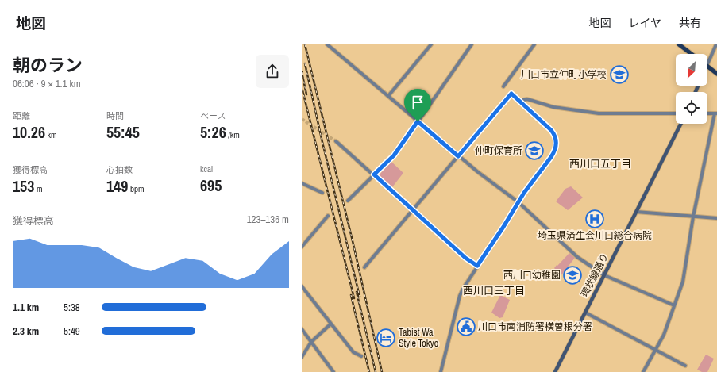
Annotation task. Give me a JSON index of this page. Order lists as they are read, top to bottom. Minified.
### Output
{"streets":{"main road":["環状線通り"]},"districts":["西川口五丁目","西川口三丁目"],"places":{"school or university":["川口市立仲町小学校","仲町保育所","西川口幼稚園"],"hospital":["埼玉県済生会川口総合病院"],"public building":["川口市南消防署横曽根分署"],"hotel":["Tabist Wa Style Tokyo"]},"north":"bottom left","page":{"header":"地図","nav":["地図","レイヤ","共有"],"heading":["朝のラン","06:06 · 9 × 1.1 km"],"stats":[["距離","10.26 km"],["時間","55:45"],["ペース","5:26 /km"],["獲得標高","153 m"],["心拍数","149 bpm"],["kcal","695"]],"chart":["獲得標高","123–136 m"],"list":[{"name":"1.1 km","note":"5:38"},{"name":"2.3 km","note":"5:49"}]}}
